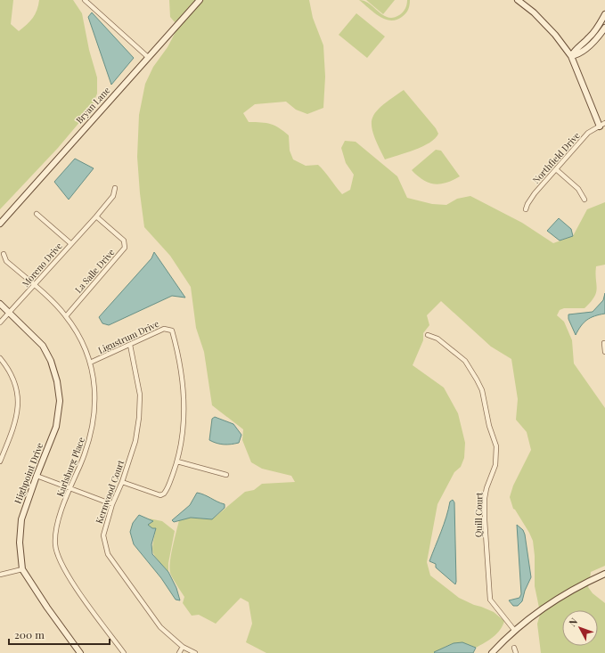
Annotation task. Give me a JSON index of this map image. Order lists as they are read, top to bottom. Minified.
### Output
{"streets":{"street":["Bryan Lane","Northfield Drive","Moreno Drive","La Salle Drive","Ligustrum Drive","Karlsburg Place","Highpoint Drive","Kernwood Court","Quill Court"]},"crossings":[["Moreno Drive","La Salle Drive"],["Moreno Drive","Karlsburg Place"],["Moreno Drive","Highpoint Drive"],["La Salle Drive","Karlsburg Place"],["Ligustrum Drive","Karlsburg Place"],["Ligustrum Drive","Kernwood Court"]],"scale_bar":"200 m","north":"top left"}
